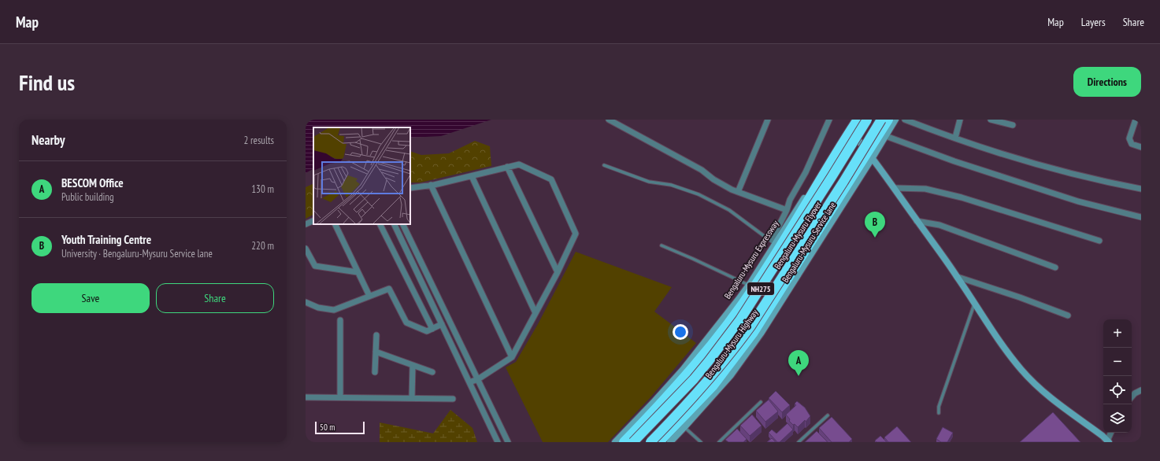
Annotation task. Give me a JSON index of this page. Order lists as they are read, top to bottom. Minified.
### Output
{"streets":{"highway":["Bengaluru-Mysuru Flyover","Bengaluru-Mysuru Expressway","NH275","Bengaluru-Mysuru Highway"]},"crossings":[["NH275","Bengaluru-Mysuru Highway"]],"scale_bar":"50 m","page":{"header":"Map","nav":["Map","Layers","Share"],"buttons":["Directions",["Save","Share"]],"title":"Find us","heading":["Nearby","2 results"],"list":[{"mark":"A","name":"BESCOM Office","note":"Public building","value":"130 m"},{"mark":"B","name":"Youth Training Centre","note":"University · Bengaluru-Mysuru Service lane","value":"220 m"}],"pins":["B","A"],"map_buttons":["+","−"],"scale":"50 m"}}
